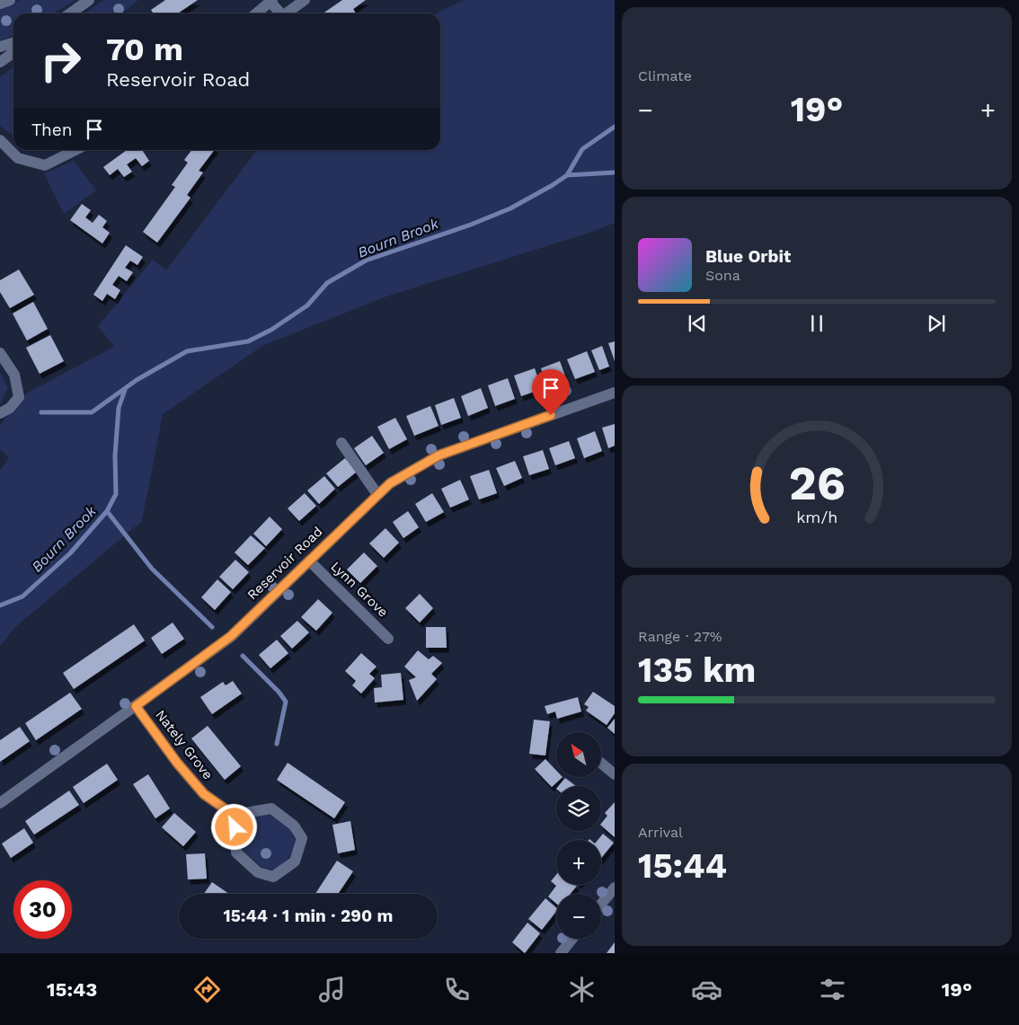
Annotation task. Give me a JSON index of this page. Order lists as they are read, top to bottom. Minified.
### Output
{"streets":{"street":["Reservoir Road","Lynn Grove","Nately Grove"]},"crossings":[["Reservoir Road","Lynn Grove"],["Reservoir Road","Nately Grove"]],"water":["Bourn Brook"],"north":"top left","page":{"tile":["Climate",["Range · 27%","135 km"],["Arrival","15:44"]],"turn":["70 m","Reservoir Road"],"heat":["−","19°","+"],"then":"Then","song":["Blue Orbit","Sona"],"map_buttons":["+","−"],"limit":"30","trip":"15:44 · 1 min · 290 m","tabs":["15:43","19°"],"gauge":["26","km/h"]}}
